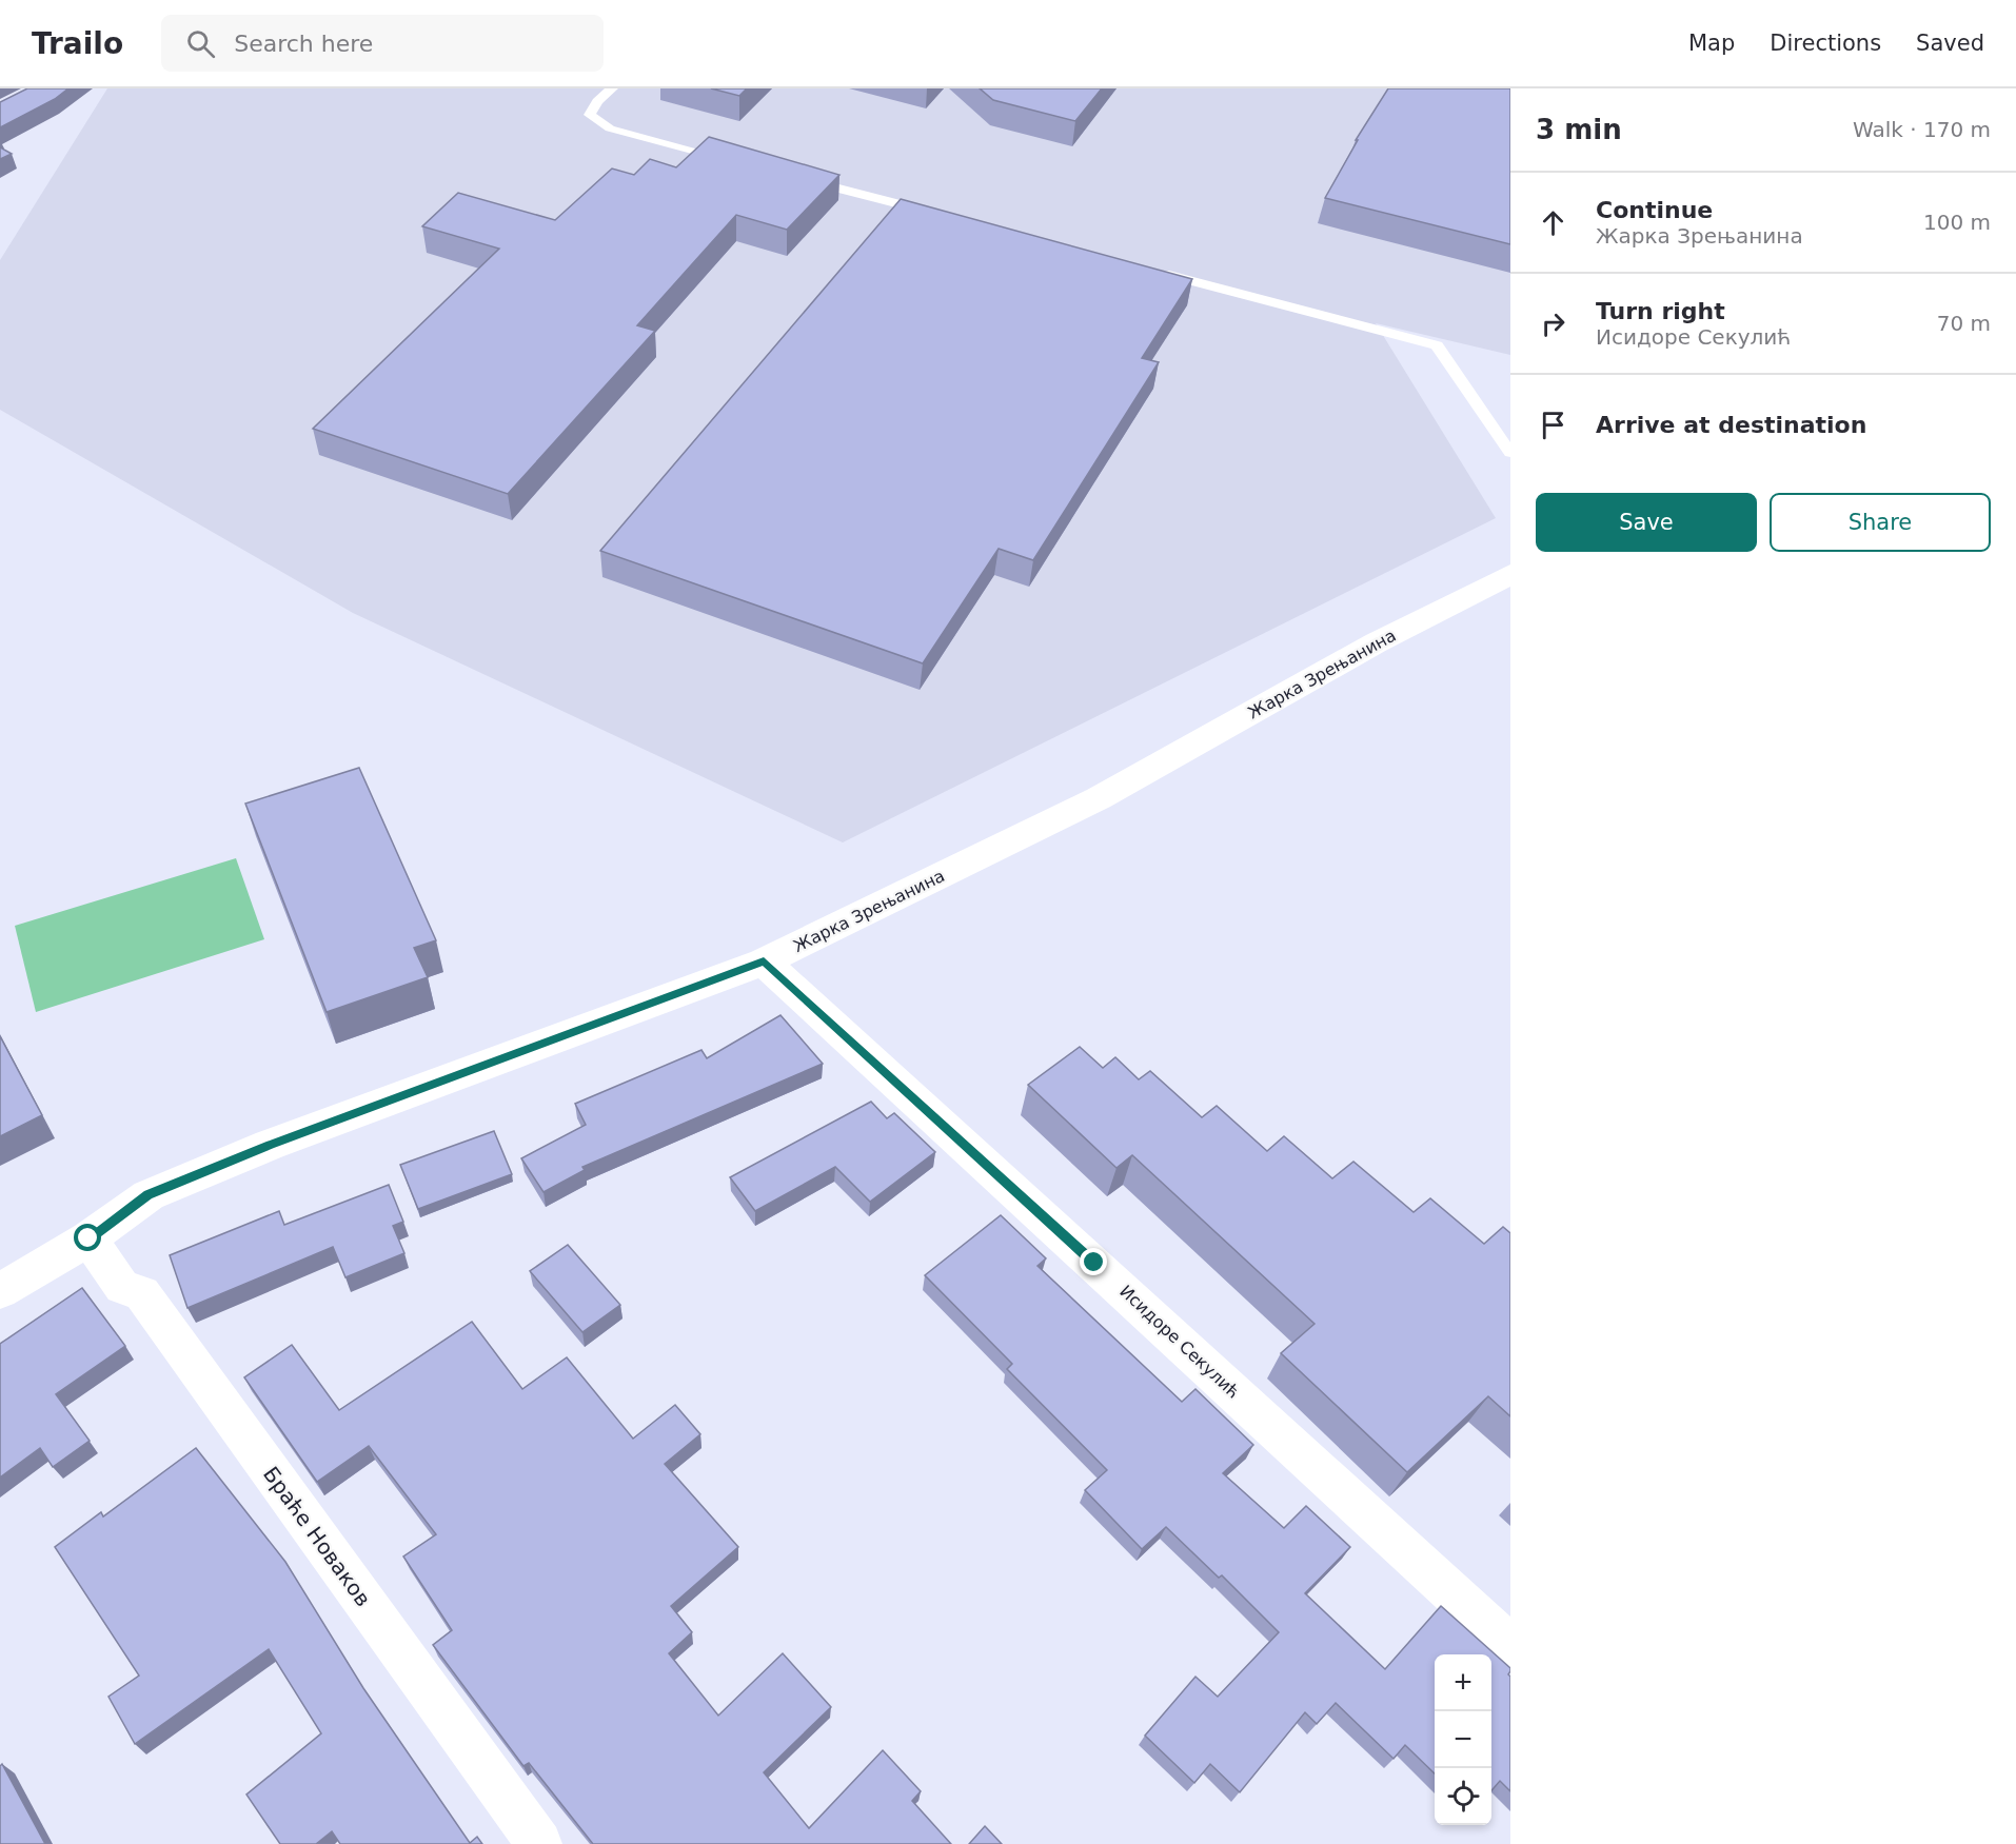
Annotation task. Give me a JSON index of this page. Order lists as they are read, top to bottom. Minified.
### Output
{"streets":{"street":["Жарка Зрењанина","Исидоре Секулић","Браће Новаков"]},"crossings":[["Жарка Зрењанина","Исидоре Секулић"],["Жарка Зрењанина","Браће Новаков"]],"page":{"header":"Trailo","search":"Search here","nav":["Map","Directions","Saved"],"heading":["3 min","Walk · 170 m"],"list":[["Continue","Жарка Зрењанина","100 m"],["Turn right","Исидоре Секулић","70 m"],"Arrive at destination"],"buttons":["Save","Share"],"map_buttons":["+","−"]}}
